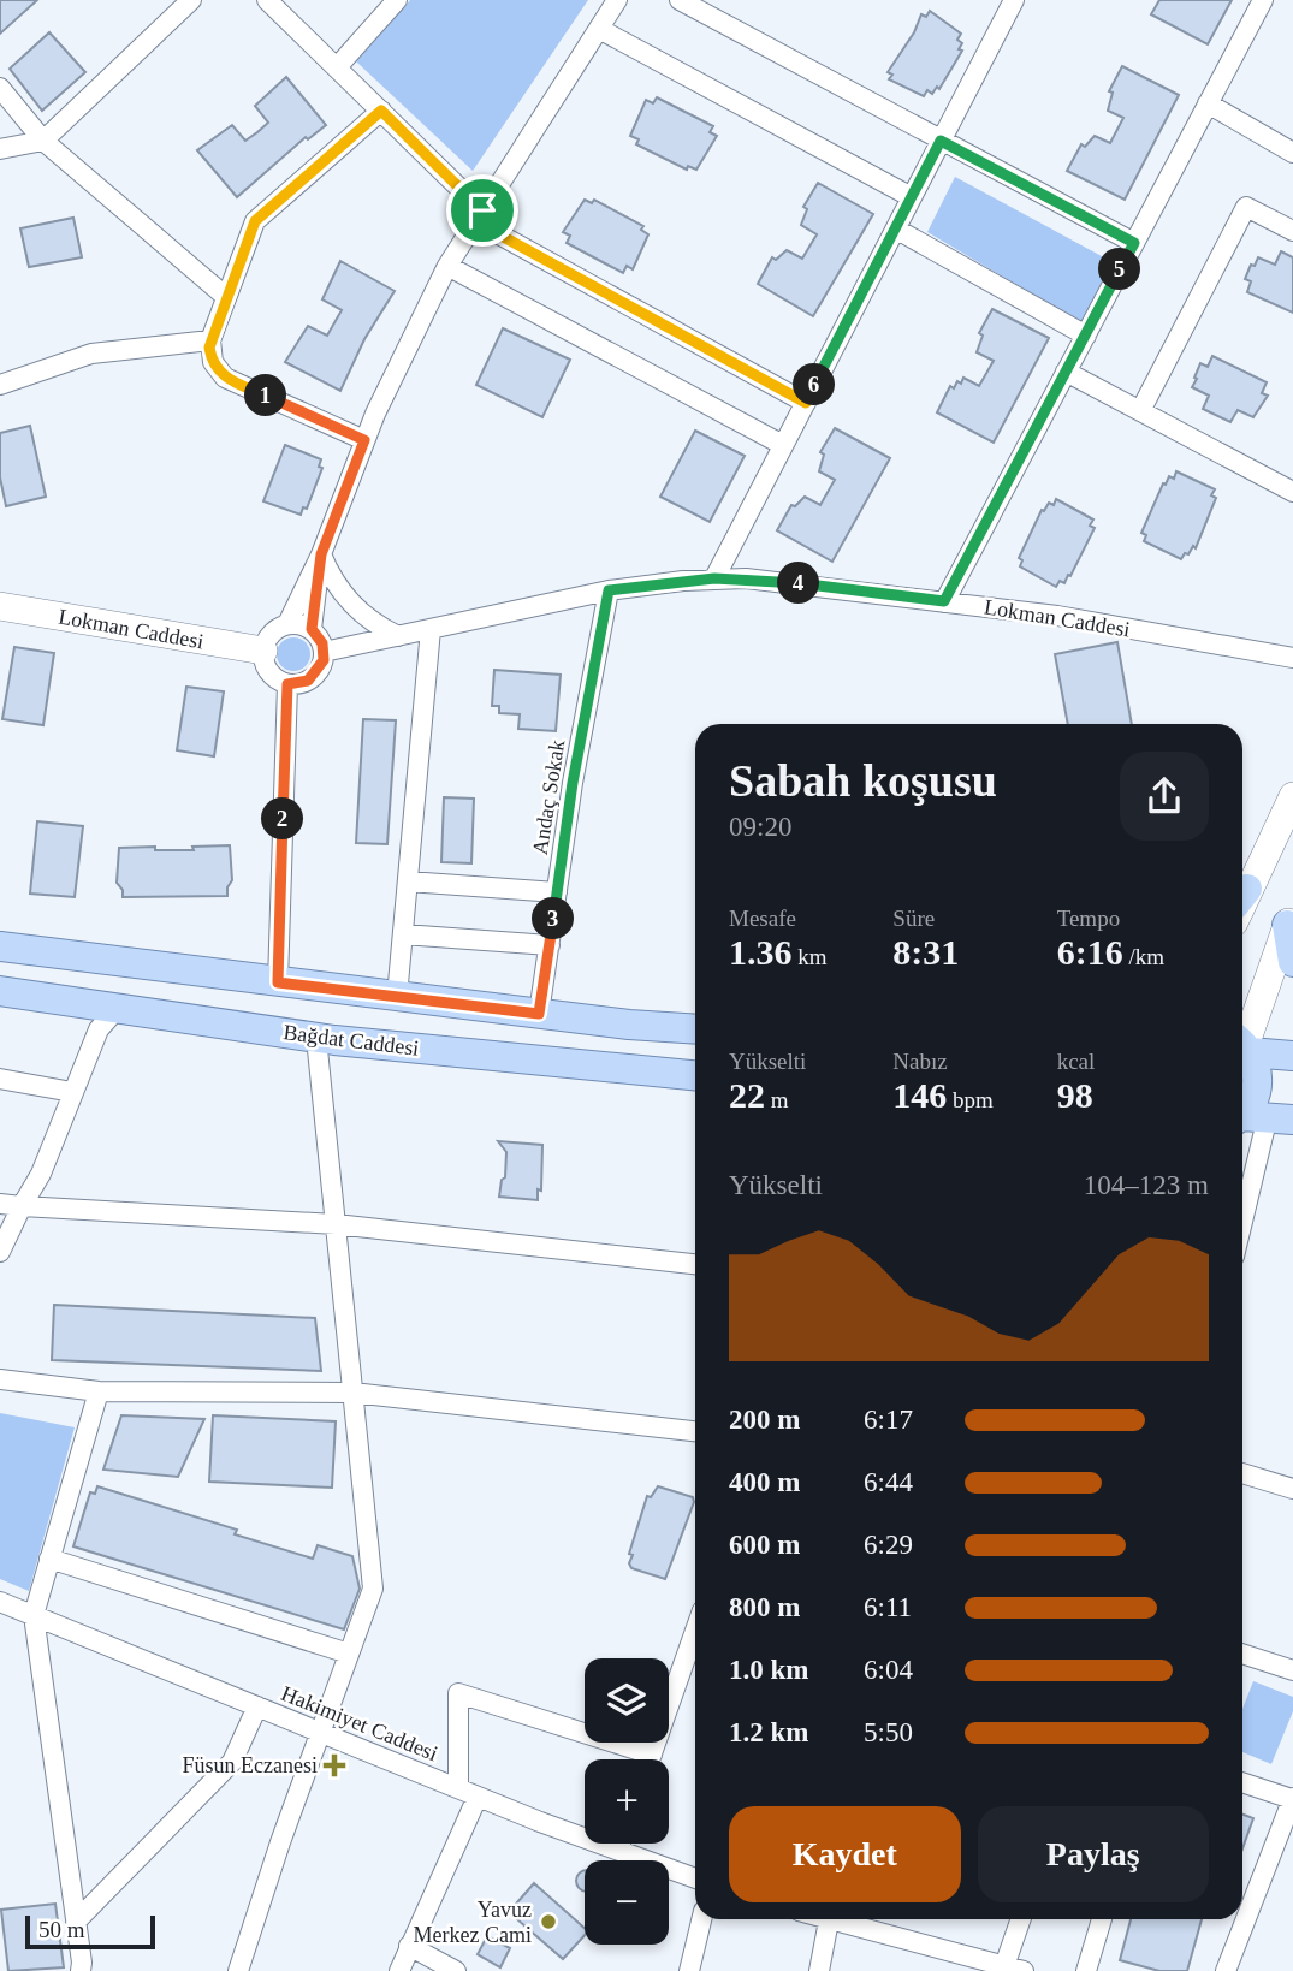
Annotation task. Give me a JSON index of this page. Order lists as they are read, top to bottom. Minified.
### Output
{"streets":{"main road":["Bağdat Caddesi"],"street":["Lokman Caddesi","Andaç Sokak","Hakimiyet Caddesi"]},"crossings":[["Lokman Caddesi","Andaç Sokak"]],"places":{"health":["Füsun Eczanesi"],"other":["Yavuz Merkez Cami"]},"scale_bar":"50 m","page":{"pins":["5","6","1","4","2","3"],"heading":["Sabah koşusu","09:20"],"stats":[["Mesafe","1.36 km"],["Süre","8:31"],["Tempo","6:16 /km"],["Yükselti","22 m"],["Nabız","146 bpm"],["kcal","98"]],"chart":["Yükselti","104–123 m"],"list":[{"name":"200 m","note":"6:17"},{"name":"400 m","note":"6:44"},{"name":"600 m","note":"6:29"},{"name":"800 m","note":"6:11"},{"name":"1.0 km","note":"6:04"},{"name":"1.2 km","note":"5:50"}],"map_buttons":["+","−"],"buttons":["Kaydet","Paylaş"],"scale":"50 m"}}
